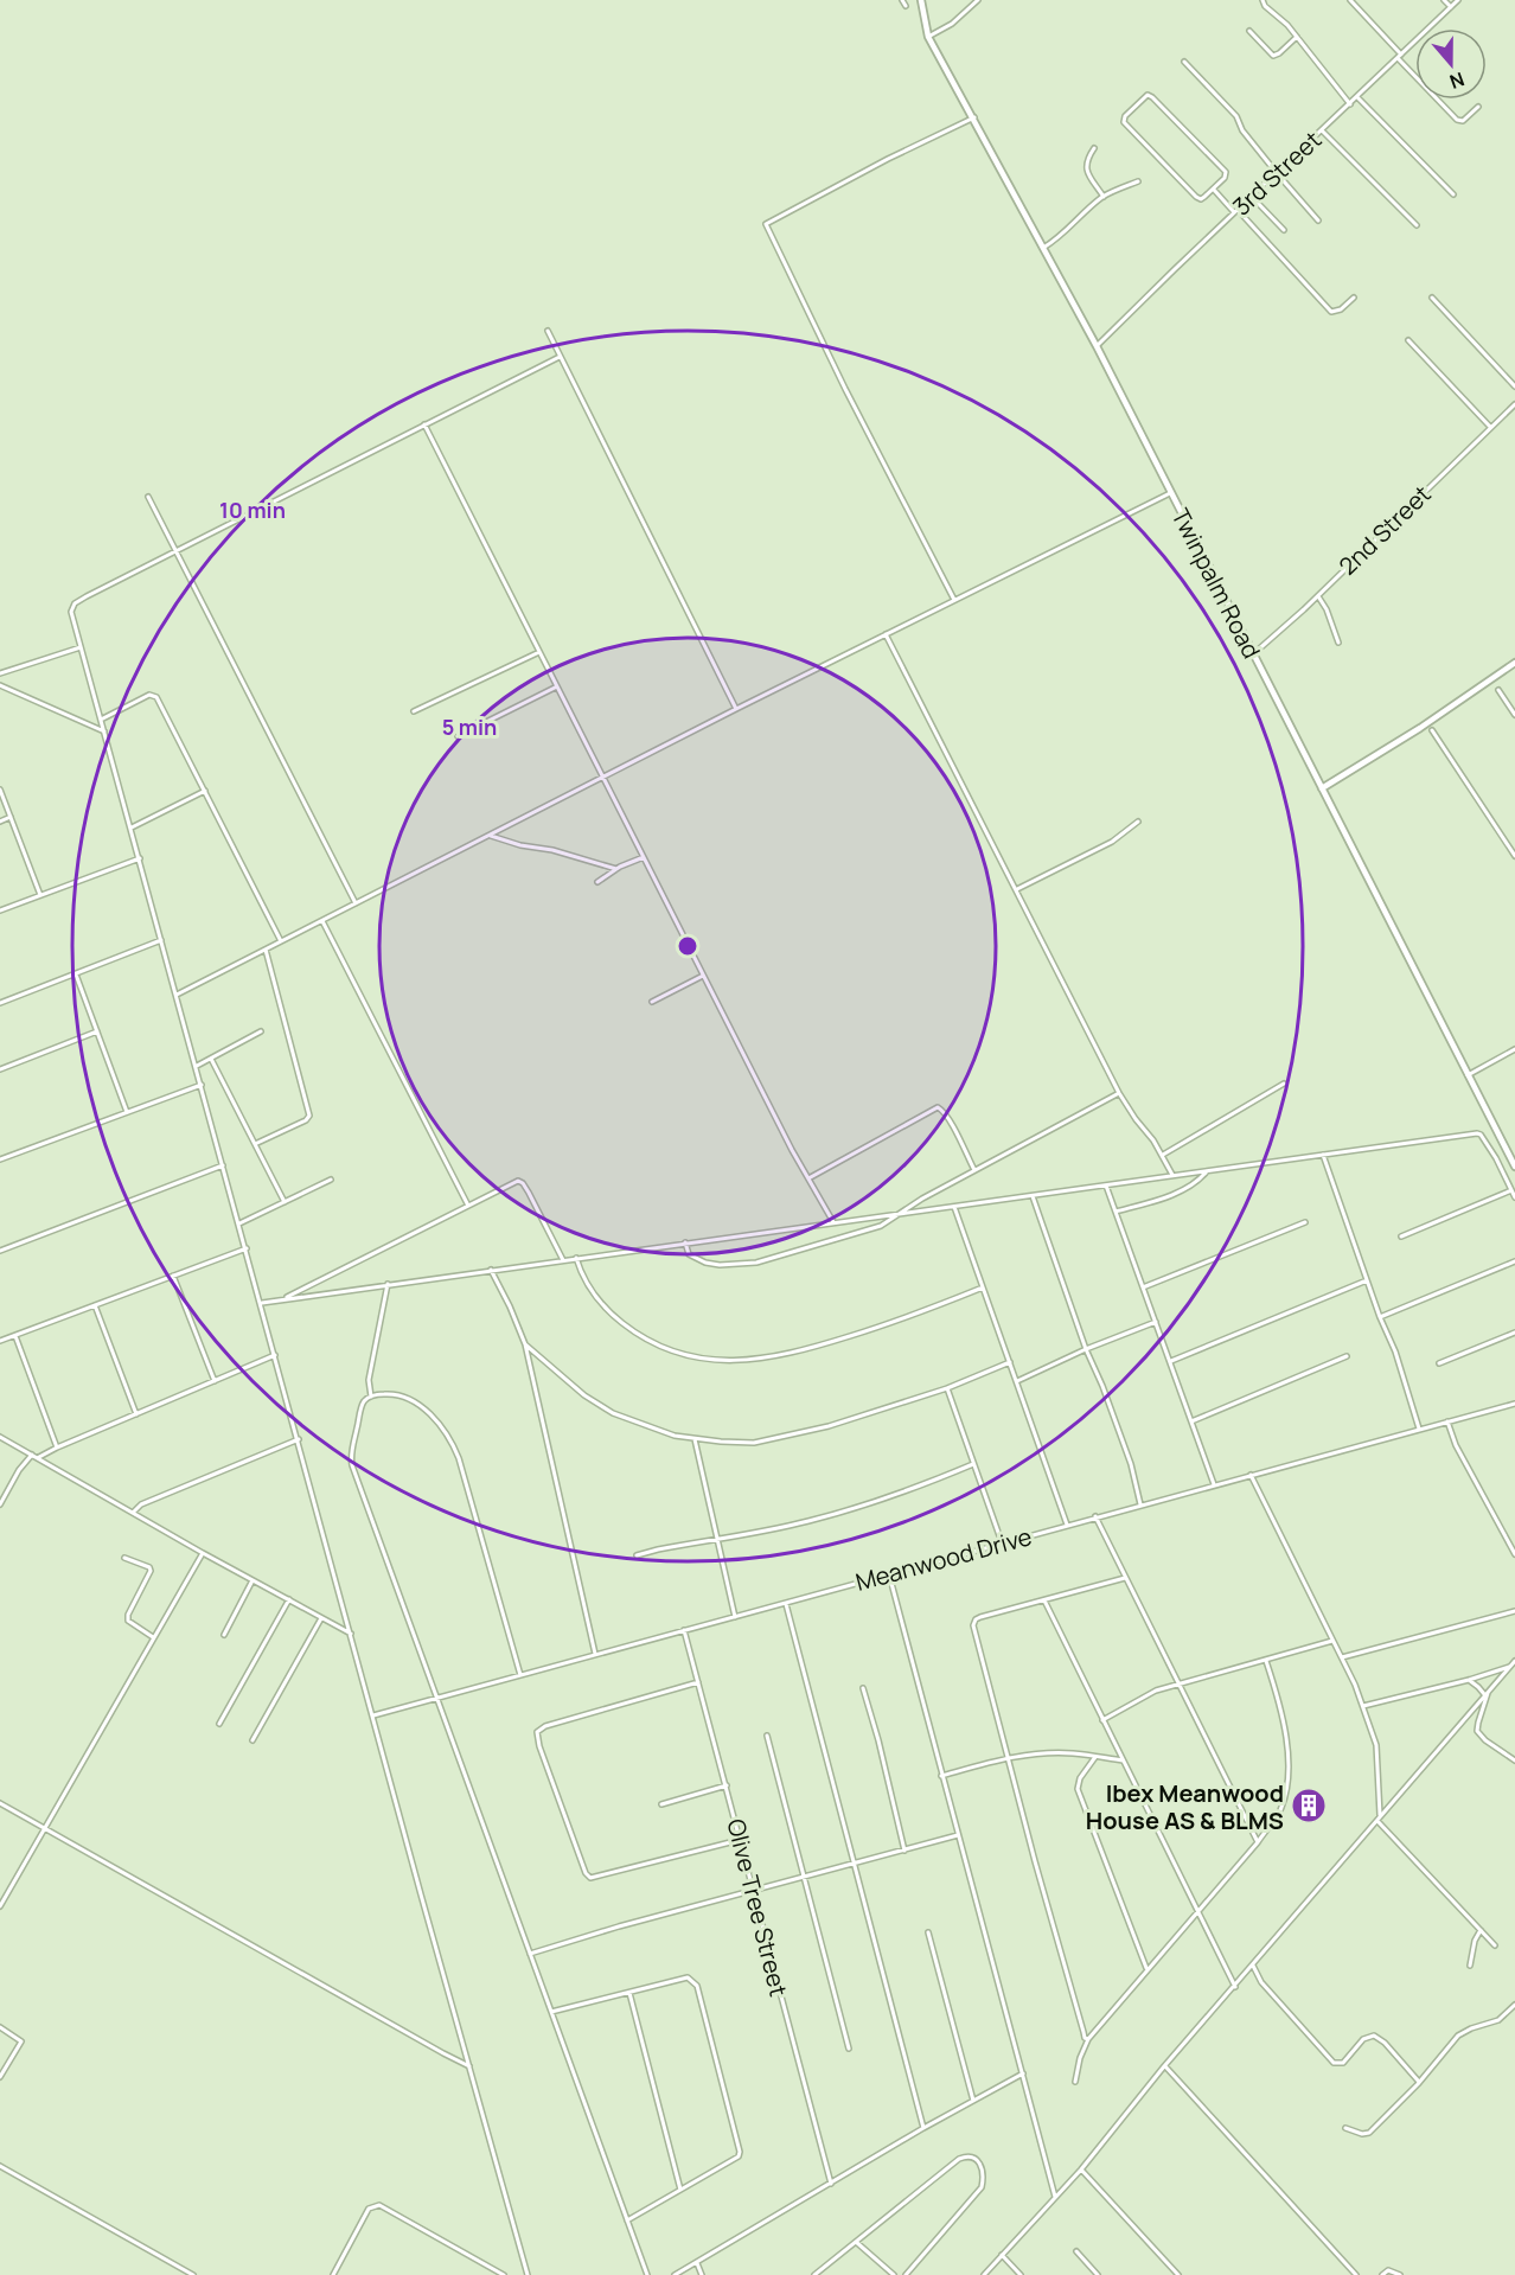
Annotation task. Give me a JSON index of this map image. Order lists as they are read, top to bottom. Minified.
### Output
{"streets":{"main road":["Twinpalm Road"],"street":["3rd Street","2nd Street","Meanwood Drive","Olive Tree Street"]},"crossings":[["3rd Street","Twinpalm Road"],["2nd Street","Twinpalm Road"],["Meanwood Drive","Olive Tree Street"]],"places":{"building":["Ibex Meanwood House AS & BLMS"]},"north":"bottom","rings":["10 min","5 min"]}
